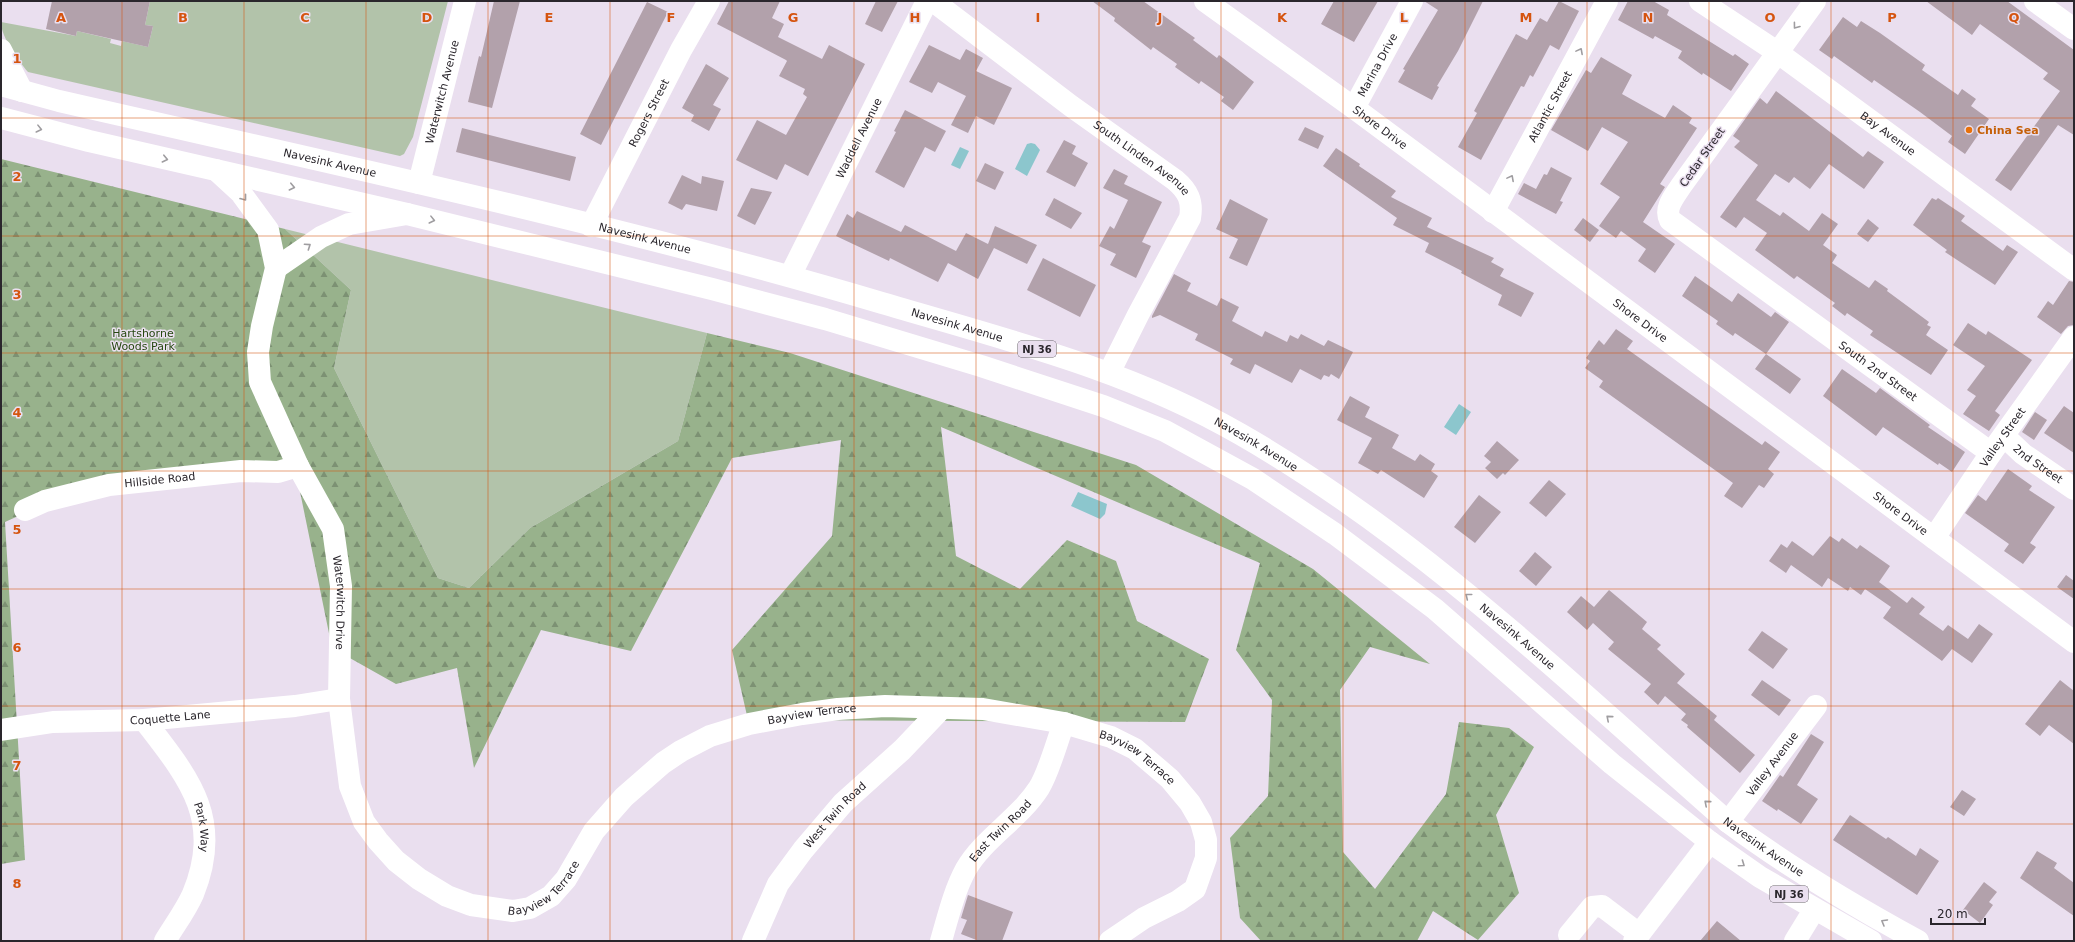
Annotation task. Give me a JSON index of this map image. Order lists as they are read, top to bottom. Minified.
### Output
{"streets":{"main road":["Marina Drive","Waterwitch Avenue","Atlantic Street","Rogers Street","Shore Drive","Bay Avenue","Waddell Avenue","Cedar Street","South Linden Avenue","Navesink Avenue","NJ 36","South 2nd Street","Valley Street","2nd Street","Hillside Road","Waterwitch Drive","Bayview Terrace","Coquette Lane","Valley Avenue","West Twin Road","Park Way","East Twin Road"]},"crossings":[["Marina Drive","Shore Drive"],["Waterwitch Avenue","Navesink Avenue"],["Atlantic Street","Shore Drive"],["Rogers Street","Navesink Avenue"],["Shore Drive","Valley Street"],["Bay Avenue","Cedar Street"],["Waddell Avenue","Navesink Avenue"],["Cedar Street","South 2nd Street"],["South Linden Avenue","Navesink Avenue"],["Navesink Avenue","Valley Avenue"],["South 2nd Street","Valley Street"],["South 2nd Street","2nd Street"],["Valley Street","2nd Street"],["Hillside Road","Waterwitch Drive"],["Waterwitch Drive","Bayview Terrace"],["Waterwitch Drive","Coquette Lane"],["Bayview Terrace","West Twin Road"],["Bayview Terrace","East Twin Road"],["Coquette Lane","Park Way"]],"one_way":["Atlantic Street"],"parks":["Hartshorne Woods Park"],"places":["China Sea"],"scale_bar":"20 m","grid":{"columns":["A","B","C","D","E","F","G","H","I","J","K","L","M","N","O","P","Q"],"rows":["1","2","3","4","5","6","7","8"]}}
